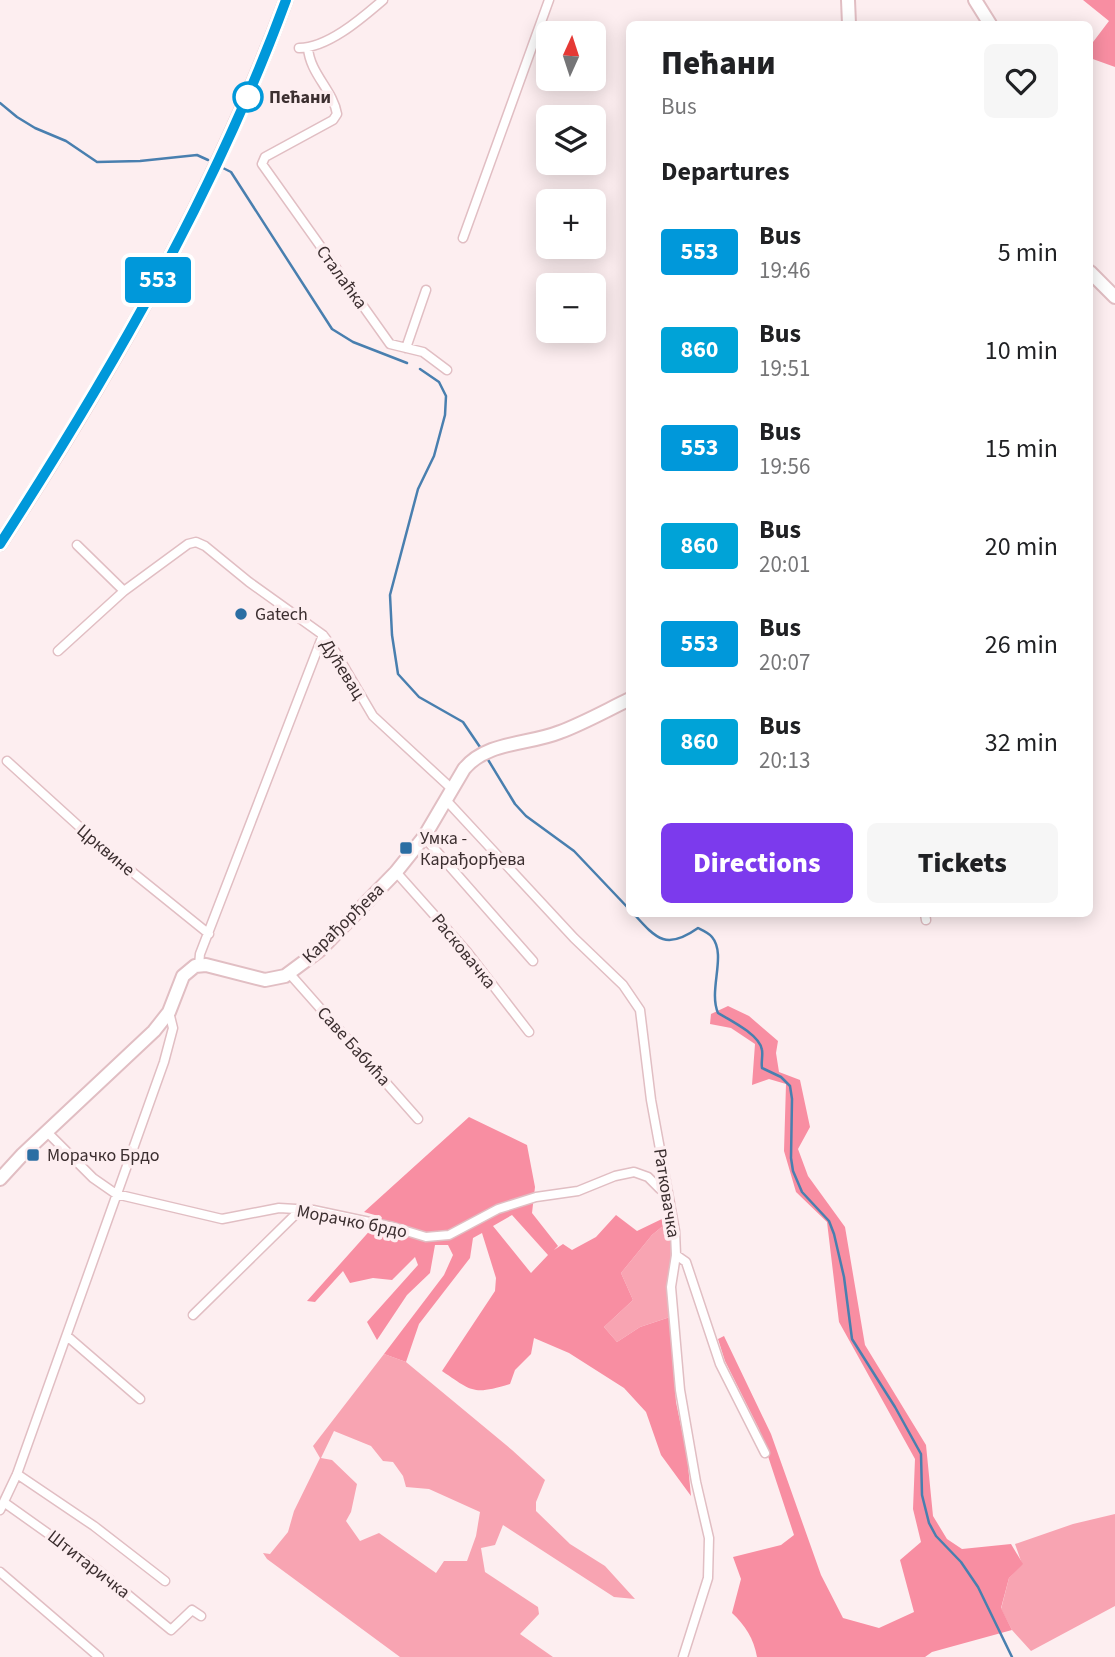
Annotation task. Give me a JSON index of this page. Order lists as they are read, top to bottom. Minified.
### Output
{"streets":{"street":["Сталаћка","Дућевац","Црквине","Карађорђева","Расковачка","Саве Бабића","Ратковачка","Морачко брдо","Штитаричка"]},"crossings":[["Дућевац","Карађорђева"],["Дућевац","Ратковачка"],["Карађорђева","Расковачка"],["Карађорђева","Саве Бабића"],["Карађорђева","Ратковачка"],["Ратковачка","Морачко брдо"]],"places":{"other":["Пећани","Gatech"],"transit":["Умка - Карађорђева","Морачко Брдо"]},"lines":["bus line 553"],"north":"top","page":{"on_map":"553","map_buttons":["+","−"],"heading":[["Пећани","Bus"],"Departures"],"list":[{"mark":"553","name":"Bus","note":"19:46","value":"5 min"},{"mark":"860","name":"Bus","note":"19:51","value":"10 min"},{"mark":"553","name":"Bus","note":"19:56","value":"15 min"},{"mark":"860","name":"Bus","note":"20:01","value":"20 min"},{"mark":"553","name":"Bus","note":"20:07","value":"26 min"},{"mark":"860","name":"Bus","note":"20:13","value":"32 min"}],"buttons":["Directions","Tickets"]}}
